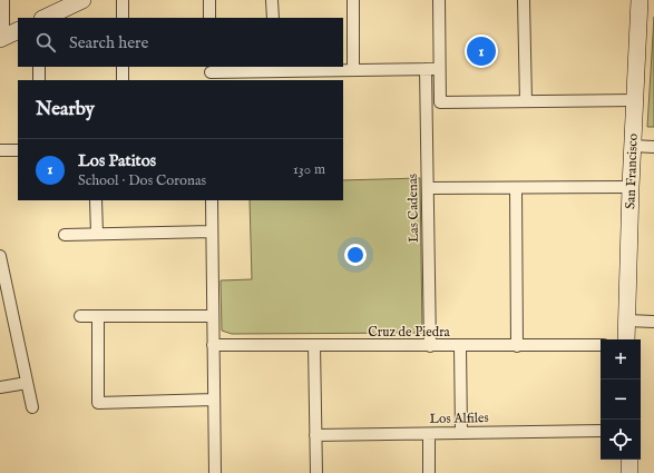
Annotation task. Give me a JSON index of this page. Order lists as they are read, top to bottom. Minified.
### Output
{"streets":{"main road":["San Francisco"],"street":["Las Cadenas","Cruz de Piedra","Los Alfiles"]},"crossings":[["Las Cadenas","Cruz de Piedra"]],"page":{"search":"Search here","pins":"1","heading":"Nearby","list":[{"mark":"1","name":"Los Patitos","note":"School · Dos Coronas","value":"130 m"}],"map_buttons":["+","−"]}}
